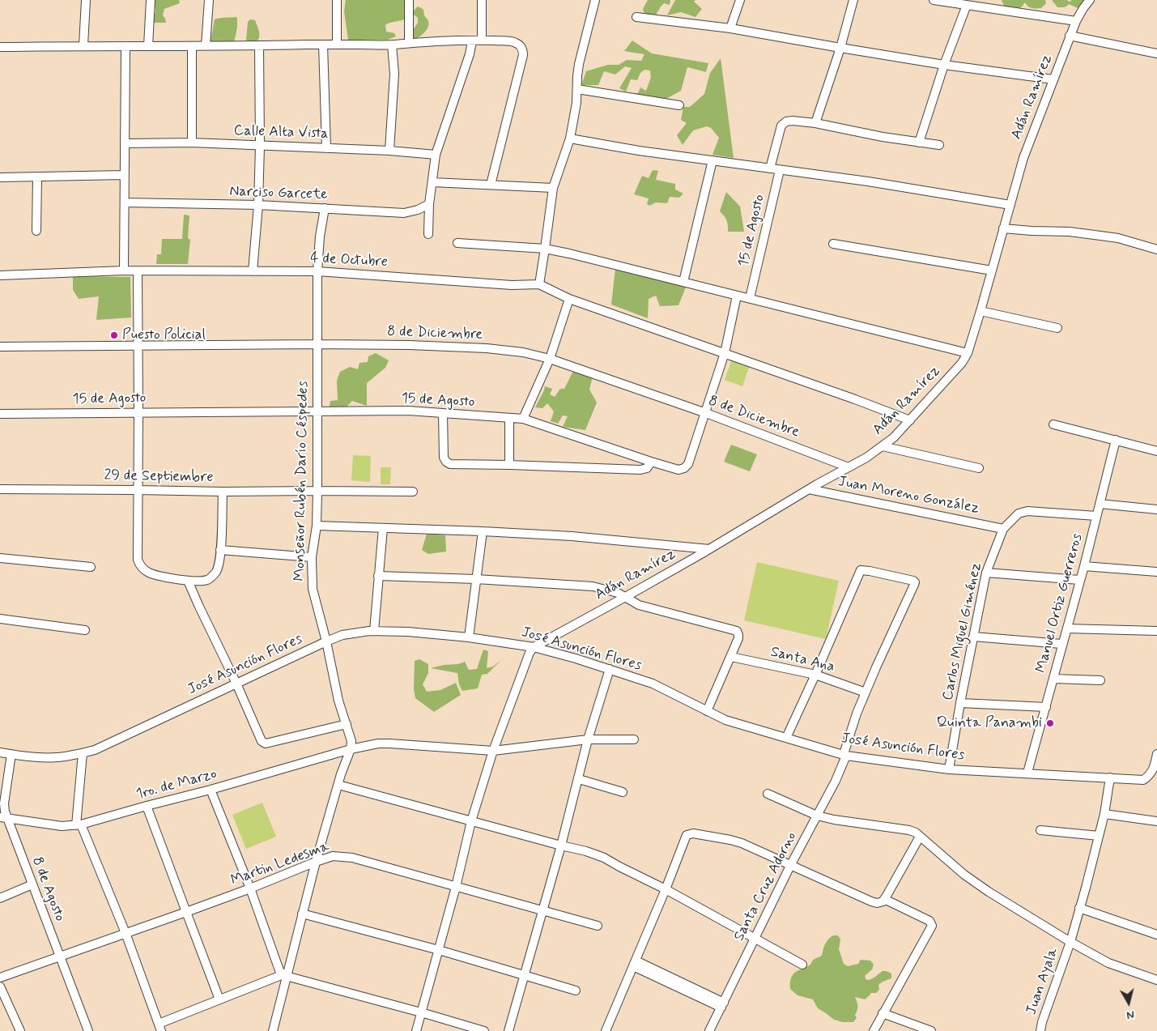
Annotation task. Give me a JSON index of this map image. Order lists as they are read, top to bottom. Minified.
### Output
{"streets":{"street":["Adán Ramírez","Calle Alta Vista","Narciso Garcete","15 de Agosto","4 de Octubre","8 de Diciembre","29 de Septiembre","Monseñor Rubén Darío Céspedes","Juan Moreno González","Manuel Ortiz Guerreros","Carlos Miguel Giménez","José Asunción Flores","Santa Ana","1ro. de Marzo","Martin Ledesma","Santa Cruz Adorno","8 de Agosto","Juan Ayala"]},"crossings":[["Adán Ramírez","4 de Octubre"],["Adán Ramírez","8 de Diciembre"],["Adán Ramírez","Juan Moreno González"],["Adán Ramírez","José Asunción Flores"],["Narciso Garcete","Monseñor Rubén Darío Céspedes"],["15 de Agosto","4 de Octubre"],["15 de Agosto","8 de Diciembre"],["15 de Agosto","Monseñor Rubén Darío Céspedes"],["4 de Octubre","Monseñor Rubén Darío Céspedes"],["8 de Diciembre","Monseñor Rubén Darío Céspedes"],["29 de Septiembre","Monseñor Rubén Darío Céspedes"],["Monseñor Rubén Darío Céspedes","José Asunción Flores"],["Monseñor Rubén Darío Céspedes","1ro. de Marzo"],["Monseñor Rubén Darío Céspedes","Martin Ledesma"],["Juan Moreno González","Carlos Miguel Giménez"],["Manuel Ortiz Guerreros","Carlos Miguel Giménez"],["Manuel Ortiz Guerreros","José Asunción Flores"],["Carlos Miguel Giménez","José Asunción Flores"],["José Asunción Flores","Santa Cruz Adorno"],["José Asunción Flores","8 de Agosto"],["José Asunción Flores","Juan Ayala"],["Santa Ana","Santa Cruz Adorno"],["1ro. de Marzo","8 de Agosto"],["Martin Ledesma","8 de Agosto"]],"places":["Puesto Policial","Quinta Panambi"],"north":"bottom"}
